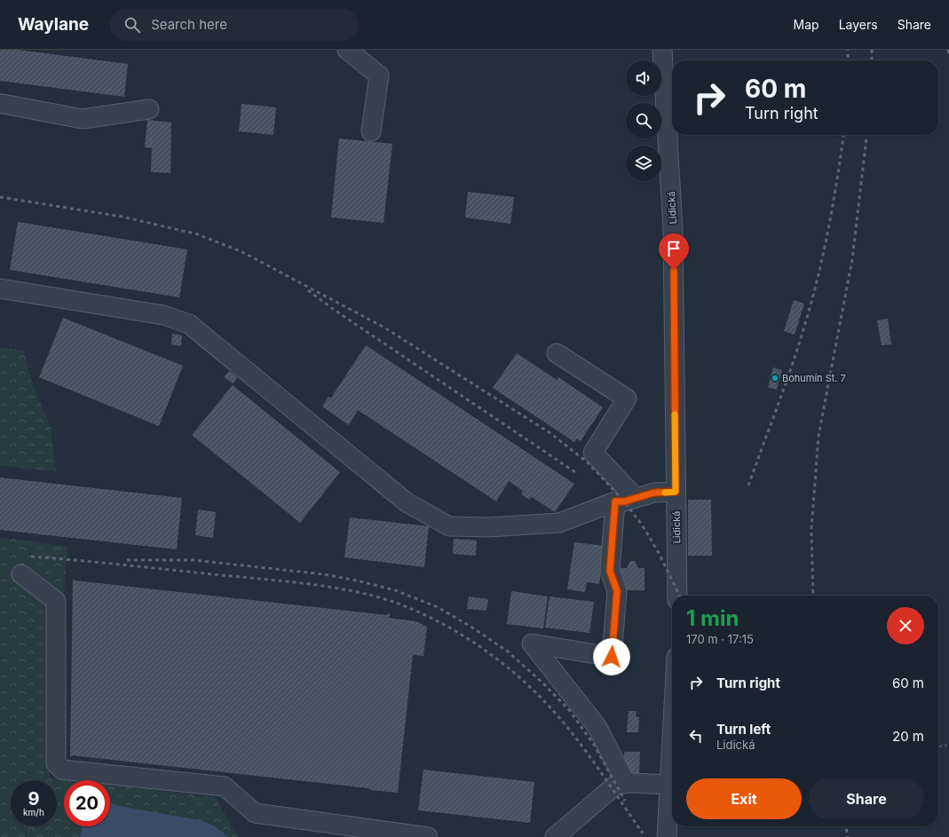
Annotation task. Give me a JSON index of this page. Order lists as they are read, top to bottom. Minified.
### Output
{"streets":{"street":["Lidická"]},"places":["Bohumín St. 7"],"page":{"header":"Waylane","search":"Search here","nav":["Map","Layers","Share"],"turn":["60 m","Turn right"],"heading":["1 min","170 m · 17:15"],"list":[{"name":"Turn right","value":"60 m"},{"name":"Turn left","note":"Lidická","value":"20 m"}],"buttons":["Exit","Share"],"speed":"9 km/h","limit":"20"}}
